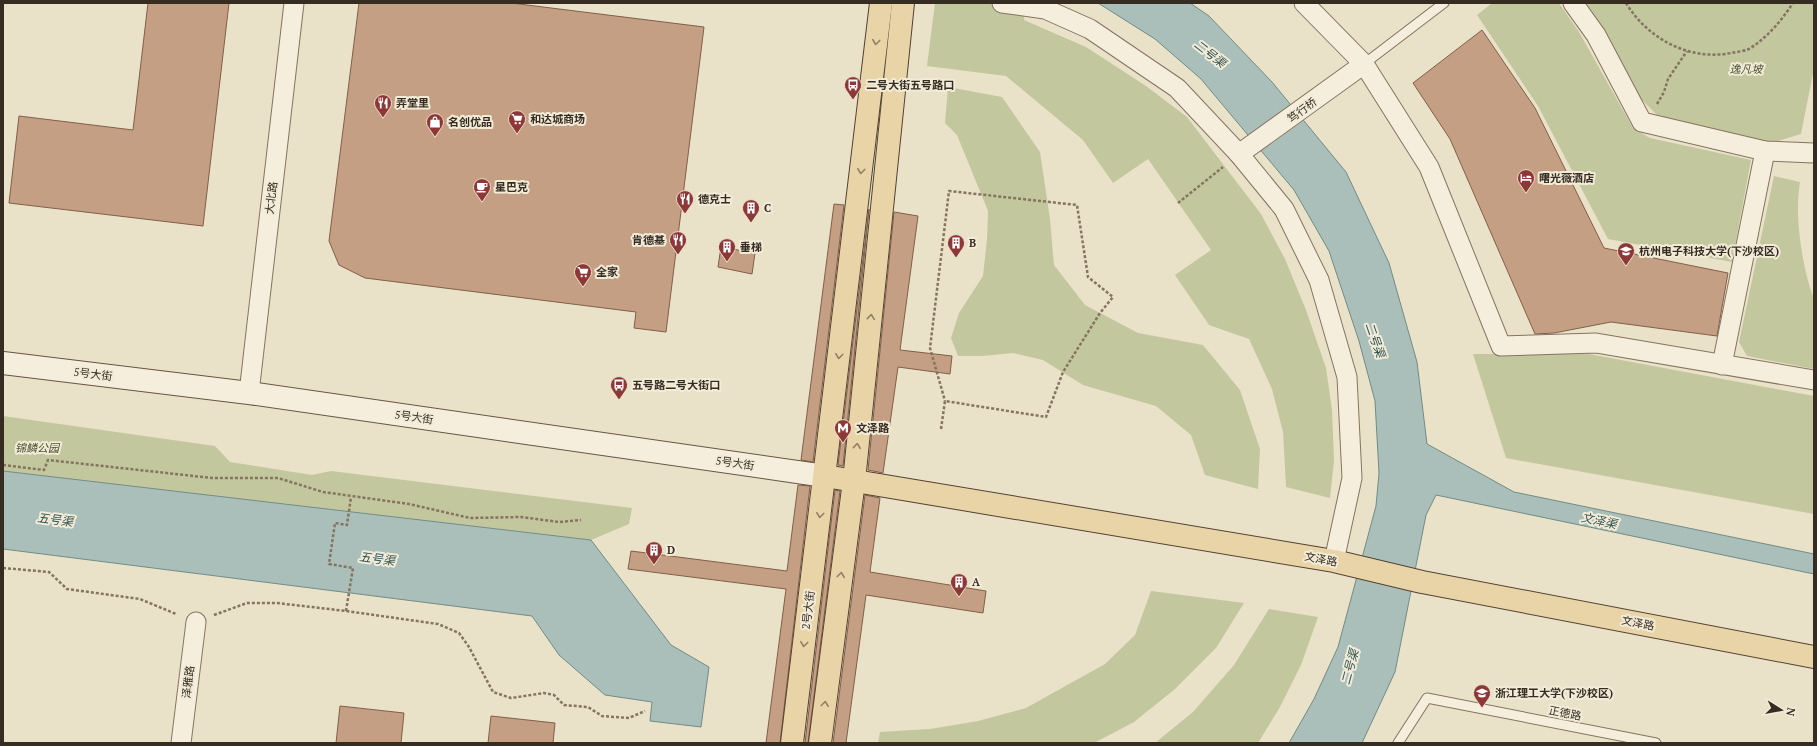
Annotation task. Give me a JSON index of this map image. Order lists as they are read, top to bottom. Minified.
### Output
{"streets":{"main road":["5号大街","文泽路","2号大街"],"street":["笃行桥","大北路","泽雅路"],"lane":["正德路"]},"crossings":[["大北路","5号大街"],["5号大街","文泽路"],["5号大街","2号大街"],["文泽路","2号大街"]],"water":["二号渠","五号渠","文泽渠"],"parks":["逸凡坡","锦鳞公园"],"places":{"bus stop":["二号大街五号路口","五号路二号大街口"],"restaurant":["弄堂里","德克士","肯德基"],"supermarket":["和达城商场","全家"],"shop":["名创优品"],"hotel":["曙光薇酒店"],"cafe":["星巴克"],"building":["C","B","垂梯","D","A"],"school or university":["杭州电子科技大学(下沙校区)","浙江理工大学(下沙校区)"],"metro station":["文泽路"]},"north":"right"}
